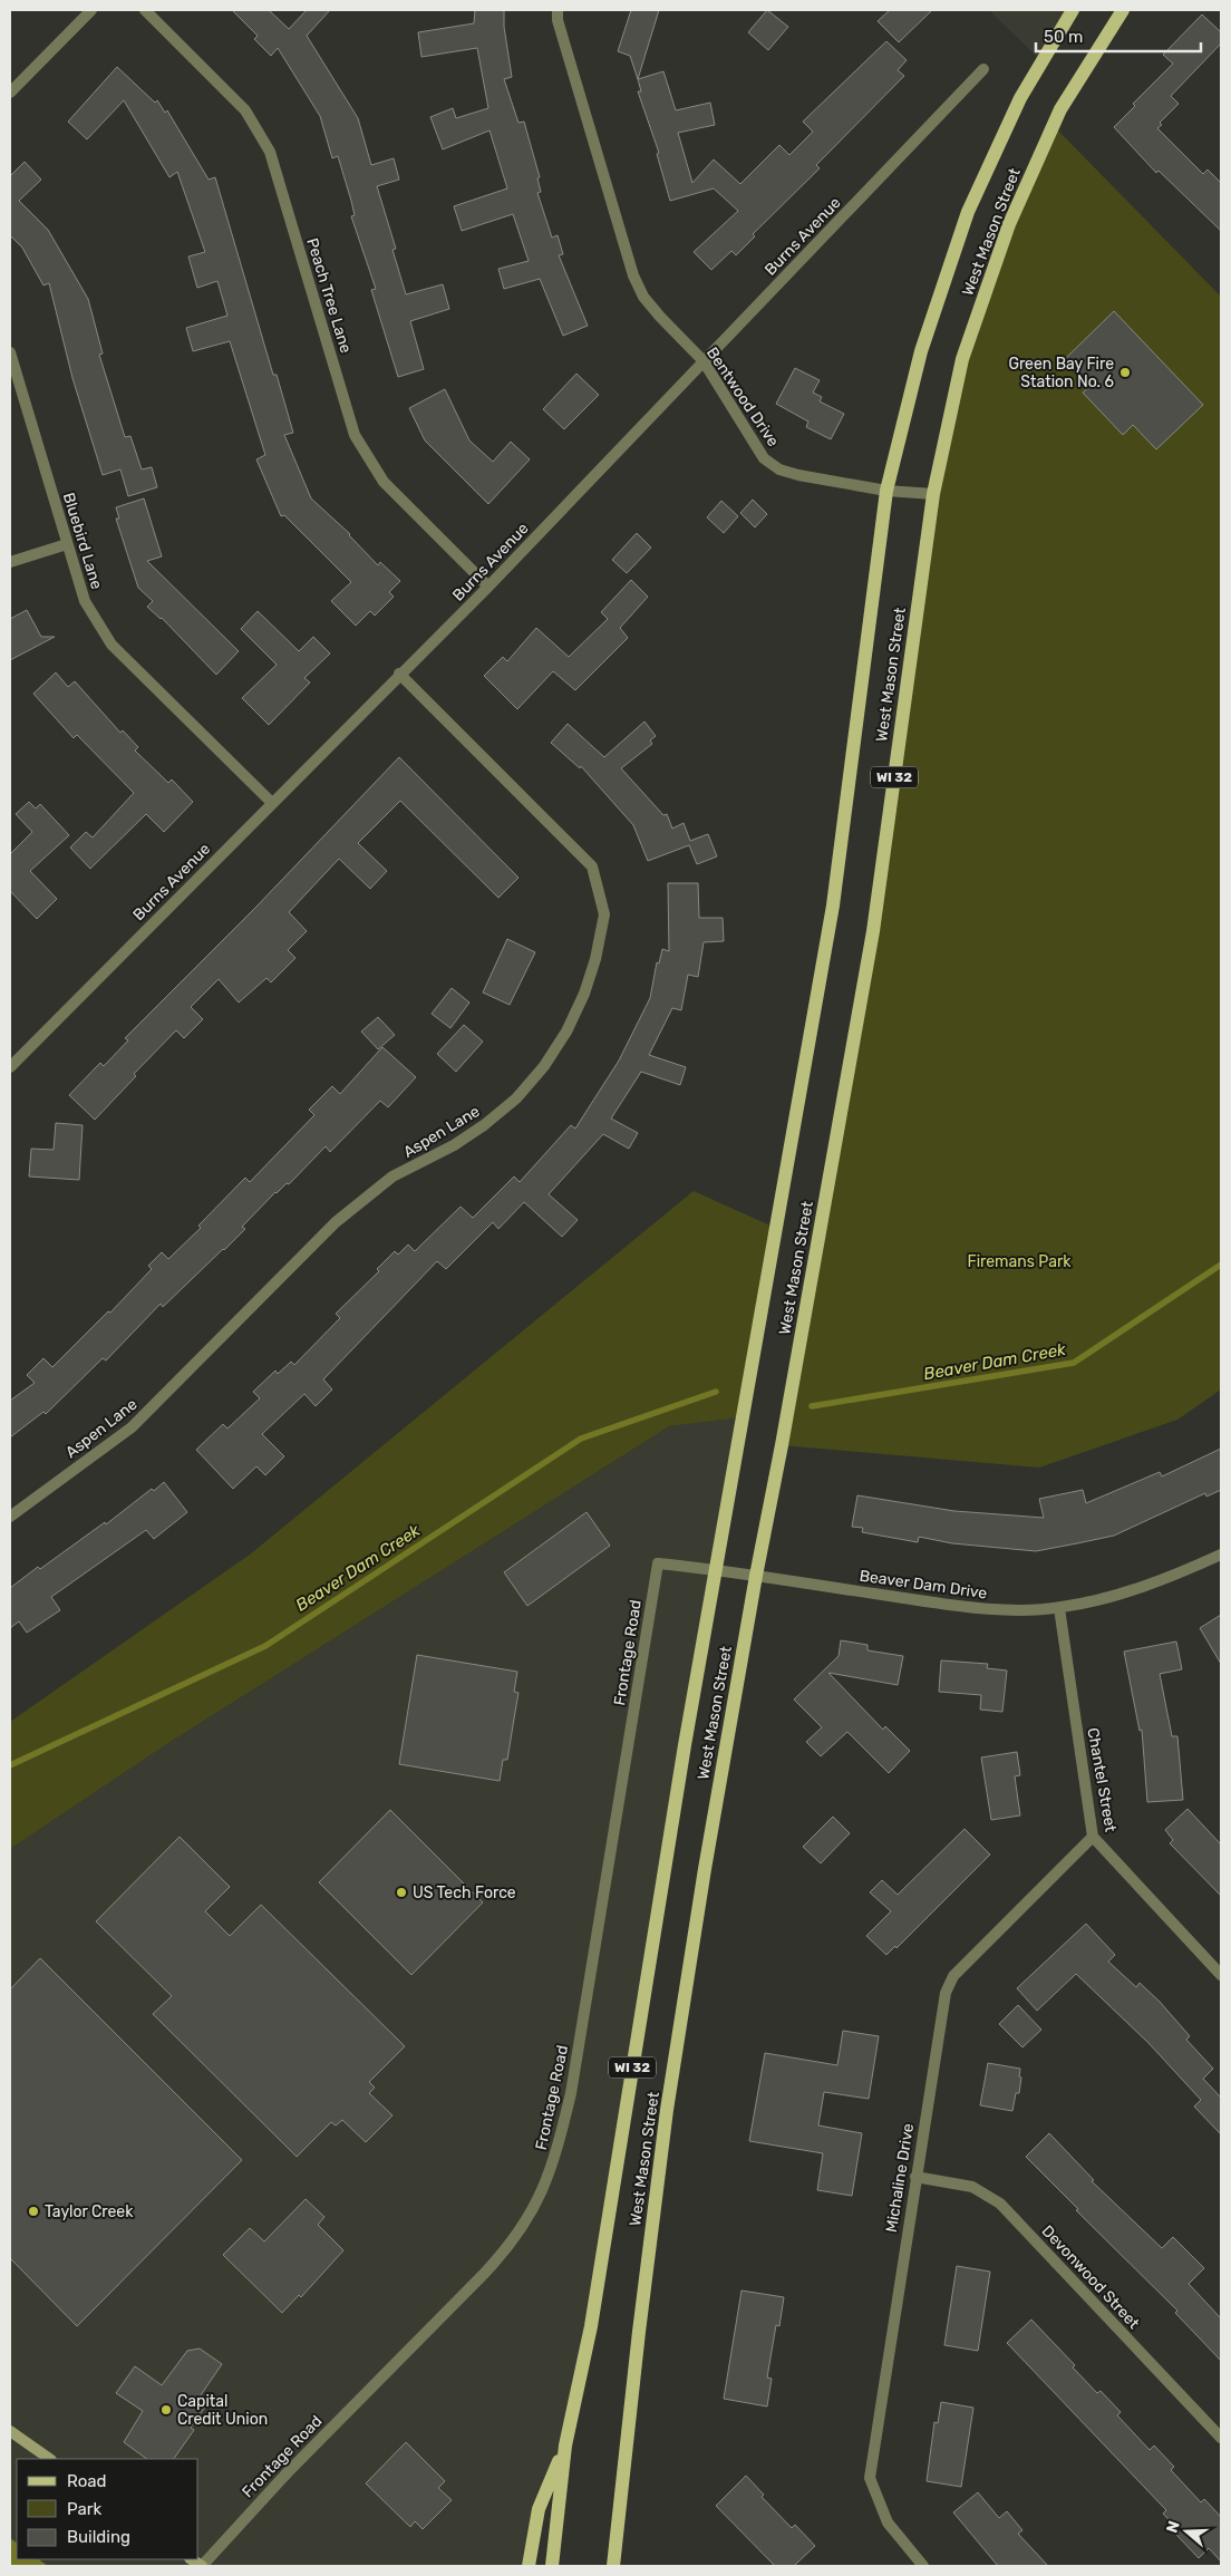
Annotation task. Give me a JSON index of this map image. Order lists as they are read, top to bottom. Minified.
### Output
{"streets":{"main road":["West Mason Street","WI 32"],"street":["Burns Avenue","Peach Tree Lane","Bentwood Drive","Bluebird Lane","Aspen Lane","Beaver Dam Drive","Frontage Road","Chantel Street","Michaline Drive","Devonwood Street"]},"crossings":[["West Mason Street","Bentwood Drive"],["West Mason Street","Beaver Dam Drive"],["West Mason Street","Frontage Road"],["Burns Avenue","Peach Tree Lane"],["Burns Avenue","Bentwood Drive"],["Burns Avenue","Bluebird Lane"],["Burns Avenue","Aspen Lane"],["Beaver Dam Drive","Frontage Road"],["Beaver Dam Drive","Chantel Street"],["Chantel Street","Michaline Drive"],["Michaline Drive","Devonwood Street"]],"water":["Beaver Dam Creek"],"parks":["Firemans Park"],"places":["Green Bay Fire Station No. 6","US Tech Force","Taylor Creek","Capital Credit Union"],"legend":["Road","Park","Building"],"scale_bar":"50 m","north":"left"}
